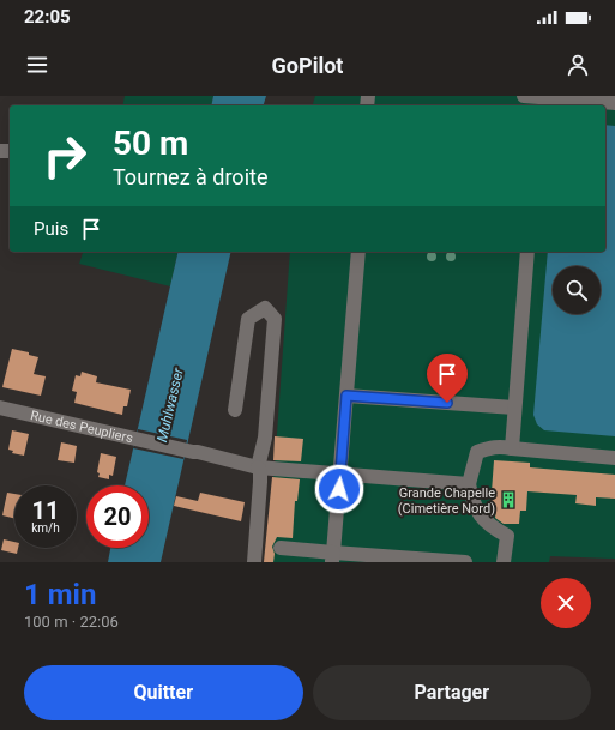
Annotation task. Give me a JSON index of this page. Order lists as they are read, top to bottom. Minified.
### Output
{"streets":{"street":["Rue des Peupliers"]},"water":["Muhlwasser"],"places":{"building":["Grande Chapelle (Cimetière Nord)"]},"page":{"status":"22:05","header":"GoPilot","turn":["50 m","Tournez à droite"],"then":"Puis","speed":"11 km/h","limit":"20","heading":["1 min","100 m · 22:06"],"buttons":["Quitter","Partager"]}}
